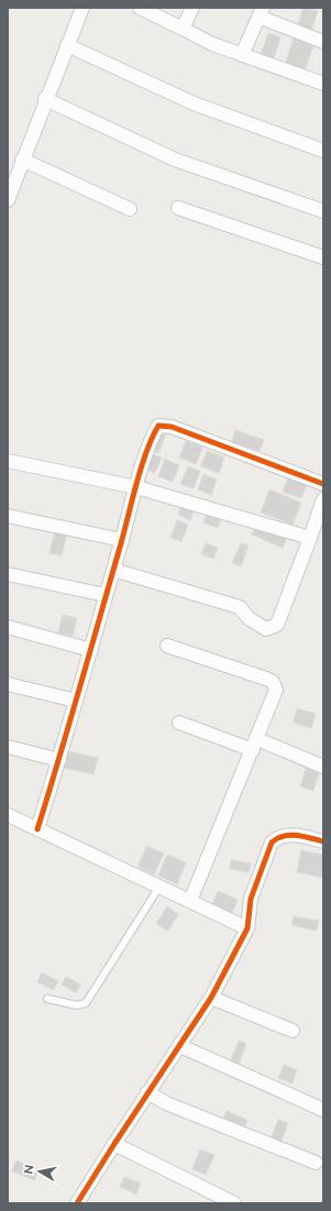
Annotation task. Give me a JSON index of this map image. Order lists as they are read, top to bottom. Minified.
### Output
{"north":"left"}
